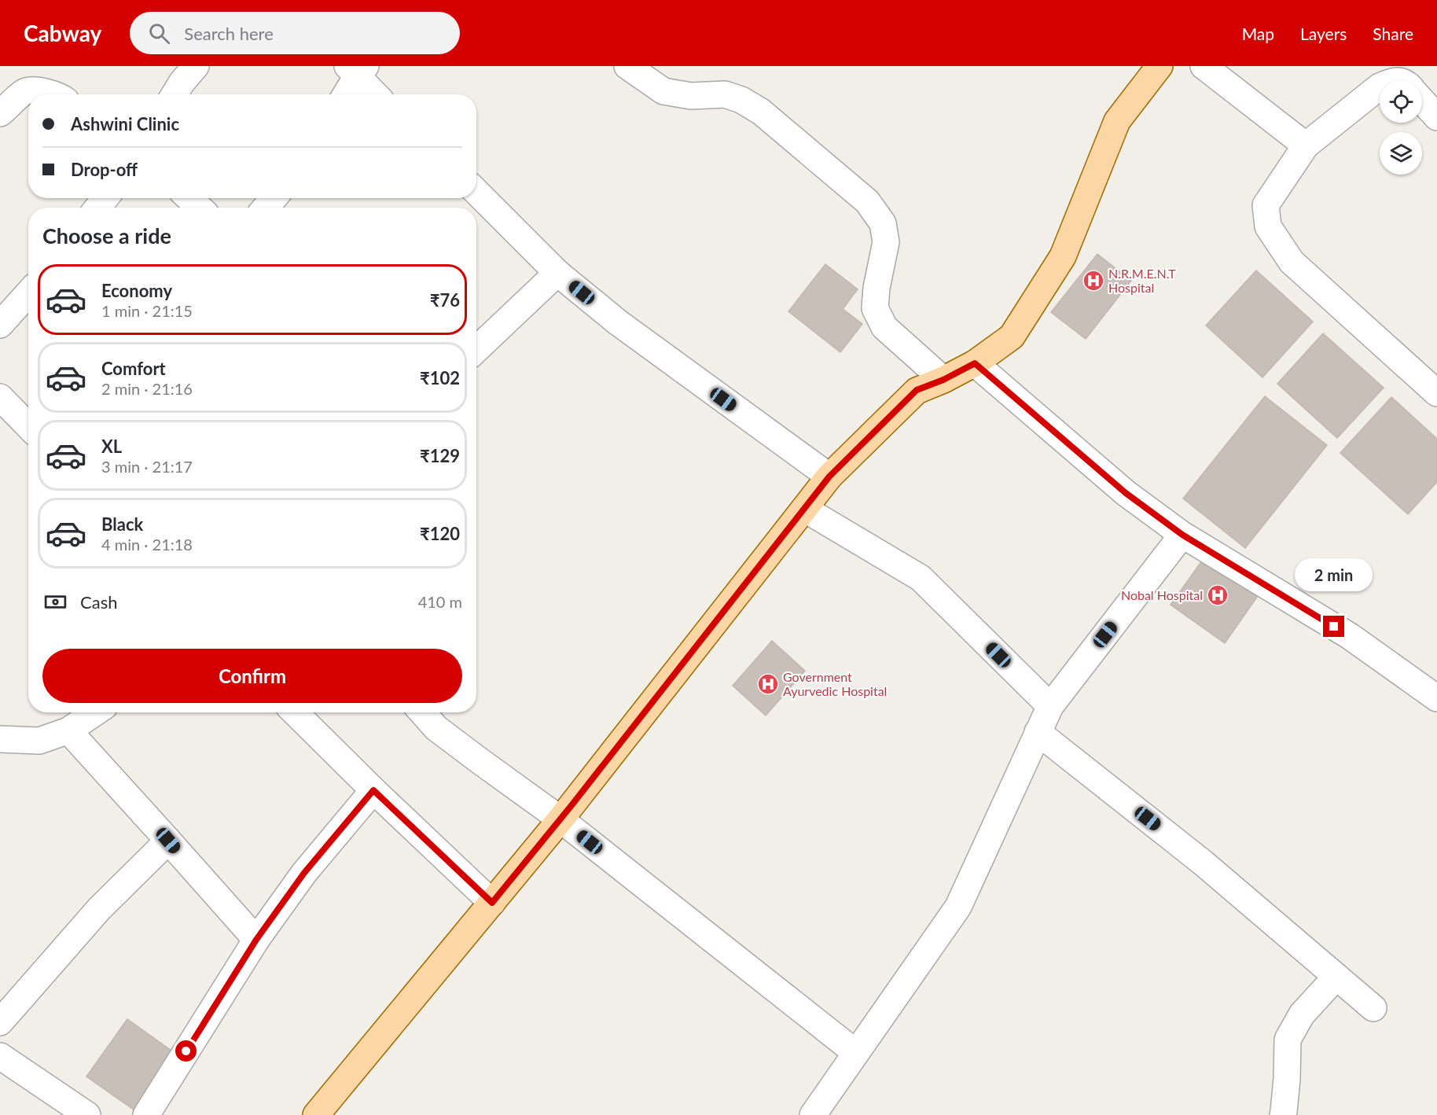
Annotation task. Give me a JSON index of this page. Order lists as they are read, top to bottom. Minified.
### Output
{"places":{"hospital":["N.R.M.E.N.T Hospital","Nobal Hospital","Government Ayurvedic Hospital"]},"page":{"header":"Cabway","search":"Search here","nav":["Map","Layers","Share"],"banner":["Ashwini Clinic","Drop-off"],"heading":"Choose a ride","list":[{"name":"Economy","note":"1 min · 21:15","value":"₹76"},{"name":"Comfort","note":"2 min · 21:16","value":"₹102"},{"name":"XL","note":"3 min · 21:17","value":"₹129"},{"name":"Black","note":"4 min · 21:18","value":"₹120"}],"bubble":"2 min","pay":["Cash","410 m"],"buttons":"Confirm"}}
